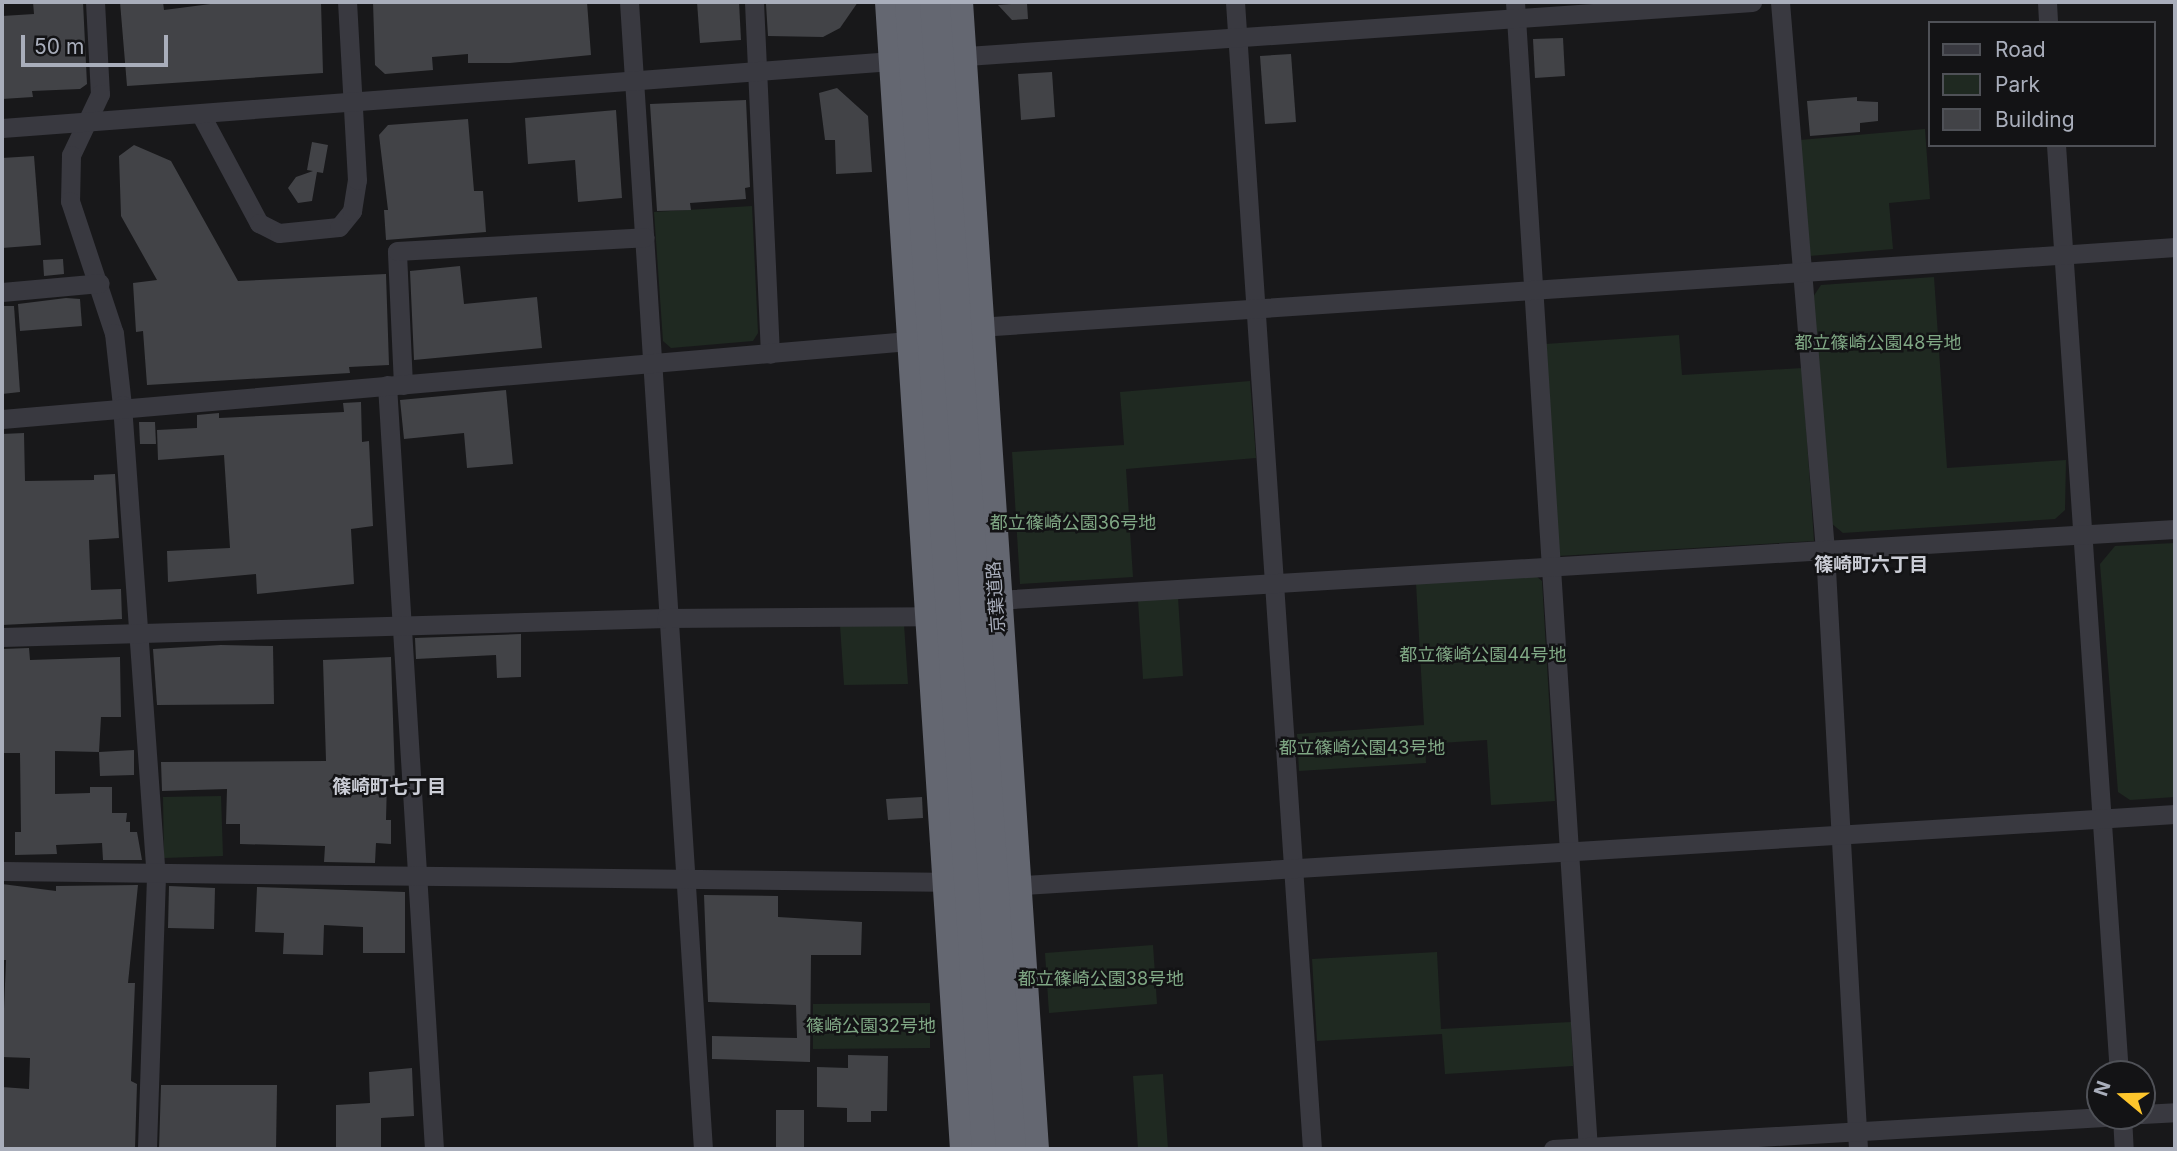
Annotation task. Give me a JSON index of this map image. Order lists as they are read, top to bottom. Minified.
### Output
{"streets":{"highway":["京葉道路"]},"districts":["篠崎町六丁目","篠崎町七丁目"],"parks":["都立篠崎公園48号地","都立篠崎公園36号地","都立篠崎公園44号地","都立篠崎公園43号地","都立篠崎公園38号地","篠崎公園32号地"],"legend":["Road","Park","Building"],"scale_bar":"50 m","north":"left"}
